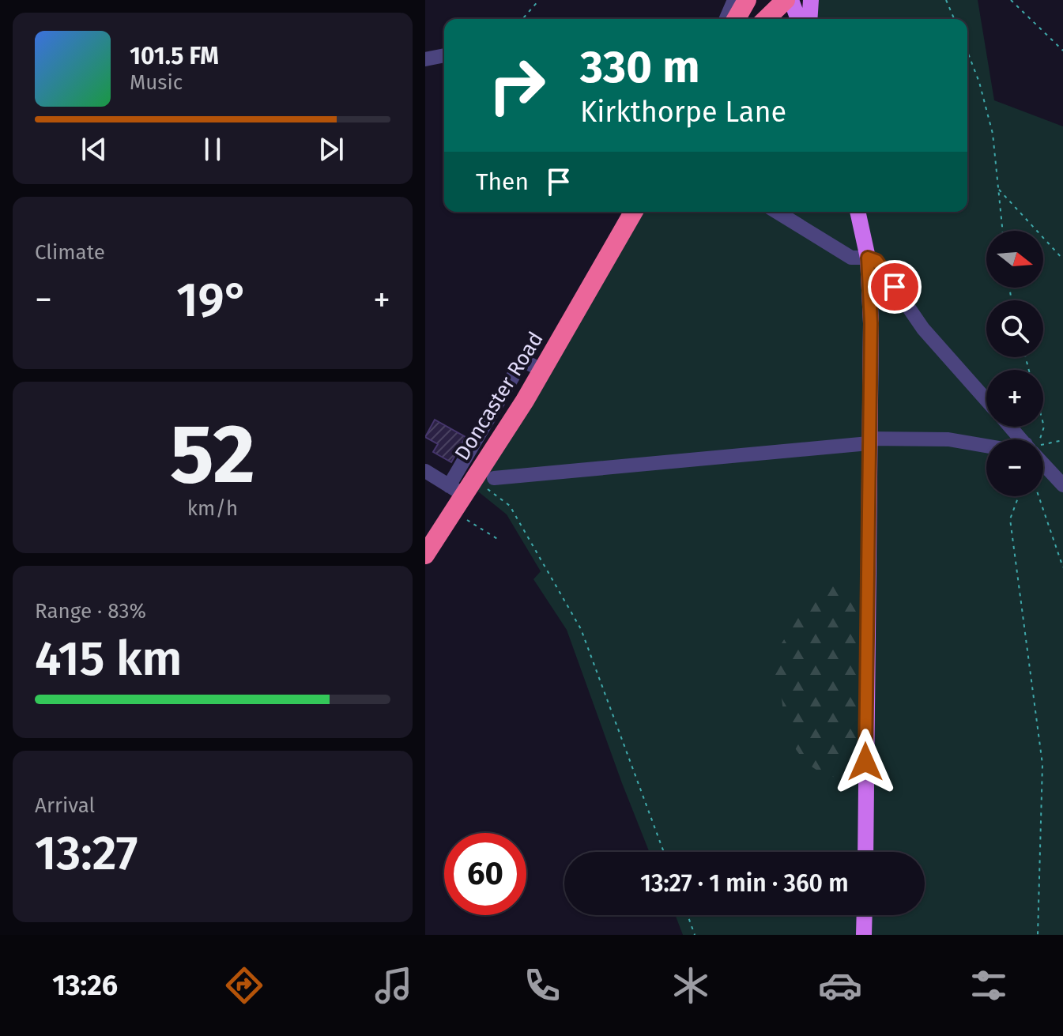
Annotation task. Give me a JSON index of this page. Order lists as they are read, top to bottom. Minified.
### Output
{"streets":{"highway":["Doncaster Road"]},"north":"right","page":{"turn":["330 m","Kirkthorpe Lane"],"song":["101.5 FM","Music"],"then":"Then","tile":["Climate",["52","km/h"],["Range · 83%","415 km"],["Arrival","13:27"]],"map_buttons":["+","−"],"heat":["−","19°","+"],"limit":"60","trip":"13:27 · 1 min · 360 m","tabs":"13:26"}}
